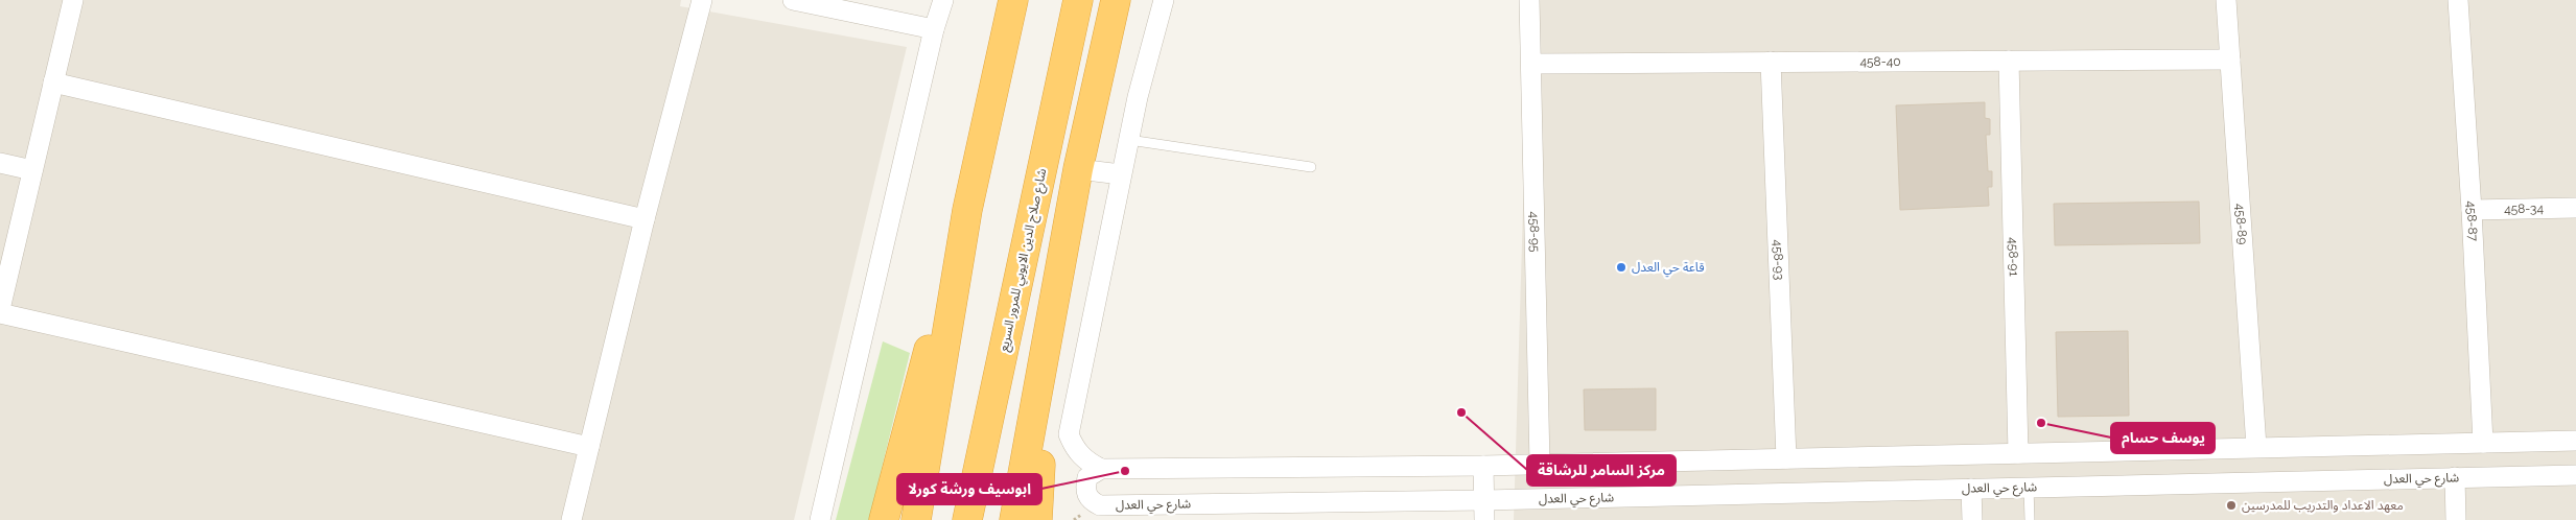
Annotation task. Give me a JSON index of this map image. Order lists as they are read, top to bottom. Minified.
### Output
{"streets":{"highway":["شارع صلاح الدين الايوبي للمرور السريع"],"street":["458-40","458-34","458-87","458-89","458-95","458-91","458-93","شارع حي العدل"]},"crossings":[["458-40","458-89"],["458-40","458-95"],["458-40","458-91"],["458-40","458-93"],["458-34","458-87"]],"places":["قاعة حي العدل","مركز السامر للرشاقة","يوسف حسام","ابوسيف ورشة كورلا","معهد الاعداد والتدريب للمدرسين"]}
